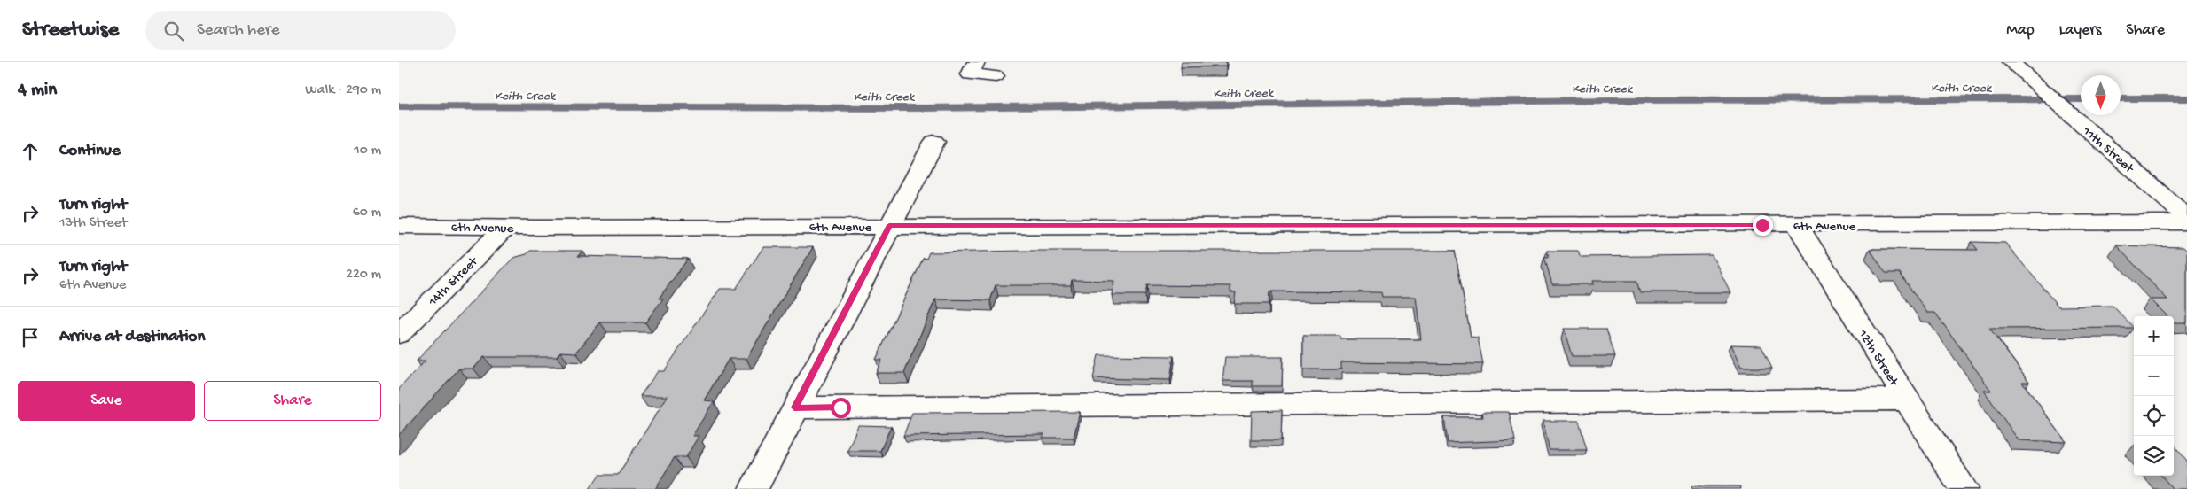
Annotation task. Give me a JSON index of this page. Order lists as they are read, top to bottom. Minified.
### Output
{"streets":{"street":["11th Street","6th Avenue","14th Street","12th Street"]},"crossings":[["6th Avenue","14th Street"],["6th Avenue","12th Street"]],"water":["Keith Creek"],"north":"bottom","page":{"header":"Streetwise","search":"Search here","nav":["Map","Layers","Share"],"heading":["4 min","Walk · 290 m"],"list":[["Continue","10 m"],["Turn right","13th Street","60 m"],["Turn right","6th Avenue","220 m"],"Arrive at destination"],"map_buttons":["+","−"],"buttons":["Save","Share"]}}
